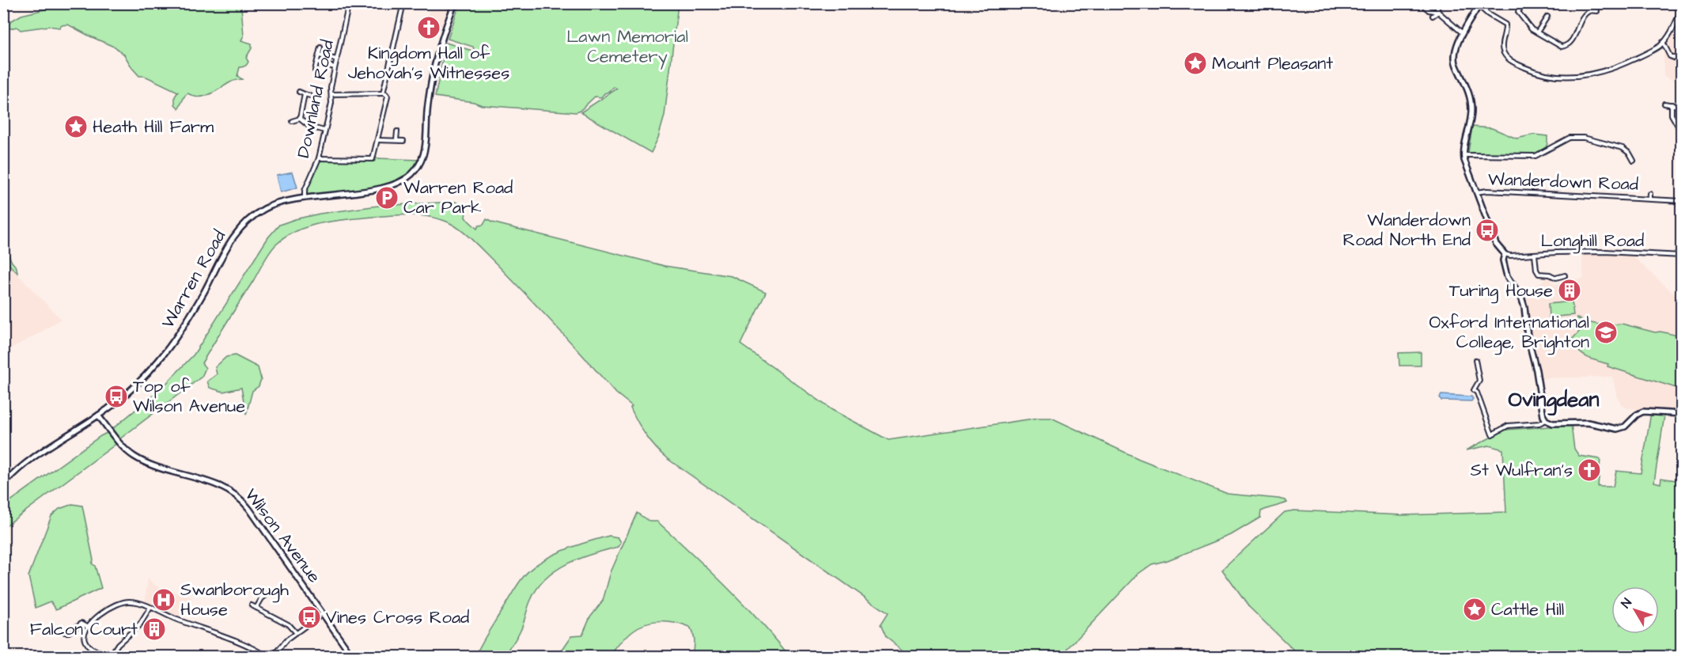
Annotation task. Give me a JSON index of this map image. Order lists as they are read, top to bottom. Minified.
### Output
{"streets":{"street":["Downland Road","Wanderdown Road","Longhill Road","Warren Road","Wilson Avenue"]},"crossings":[["Downland Road","Warren Road"],["Warren Road","Wilson Avenue"]],"districts":["Ovingdean"],"parks":["Lawn Memorial Cemetery"],"places":{"church":["Kingdom Hall of Jehovah's Witnesses","St Wulfran's"],"place":["Mount Pleasant","Heath Hill Farm","Cattle Hill"],"parking":["Warren Road Car Park"],"bus stop":["Wanderdown Road North End","Top of Wilson Avenue","Vines Cross Road"],"building":["Turing House","Falcon Court"],"school or university":["Oxford International College, Brighton"],"hospital":["Swanborough House"]},"north":"top left"}
